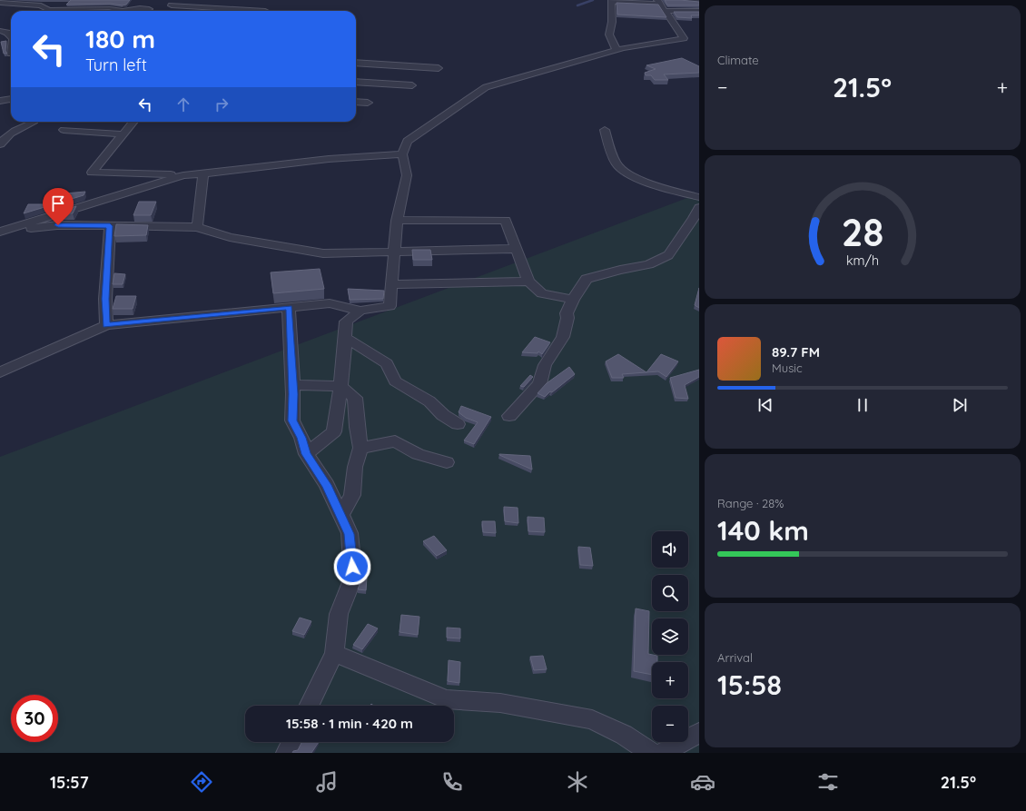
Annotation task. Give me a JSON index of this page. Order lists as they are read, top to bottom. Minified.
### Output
{"page":{"tile":["Climate",["Range · 28%","140 km"],["Arrival","15:58"]],"turn":["180 m","Turn left"],"heat":["−","21.5°","+"],"song":["89.7 FM","Music"],"map_buttons":["+","−"],"limit":"30","trip":"15:58 · 1 min · 420 m","tabs":["15:57","21.5°"],"gauge":["28","km/h"]}}
